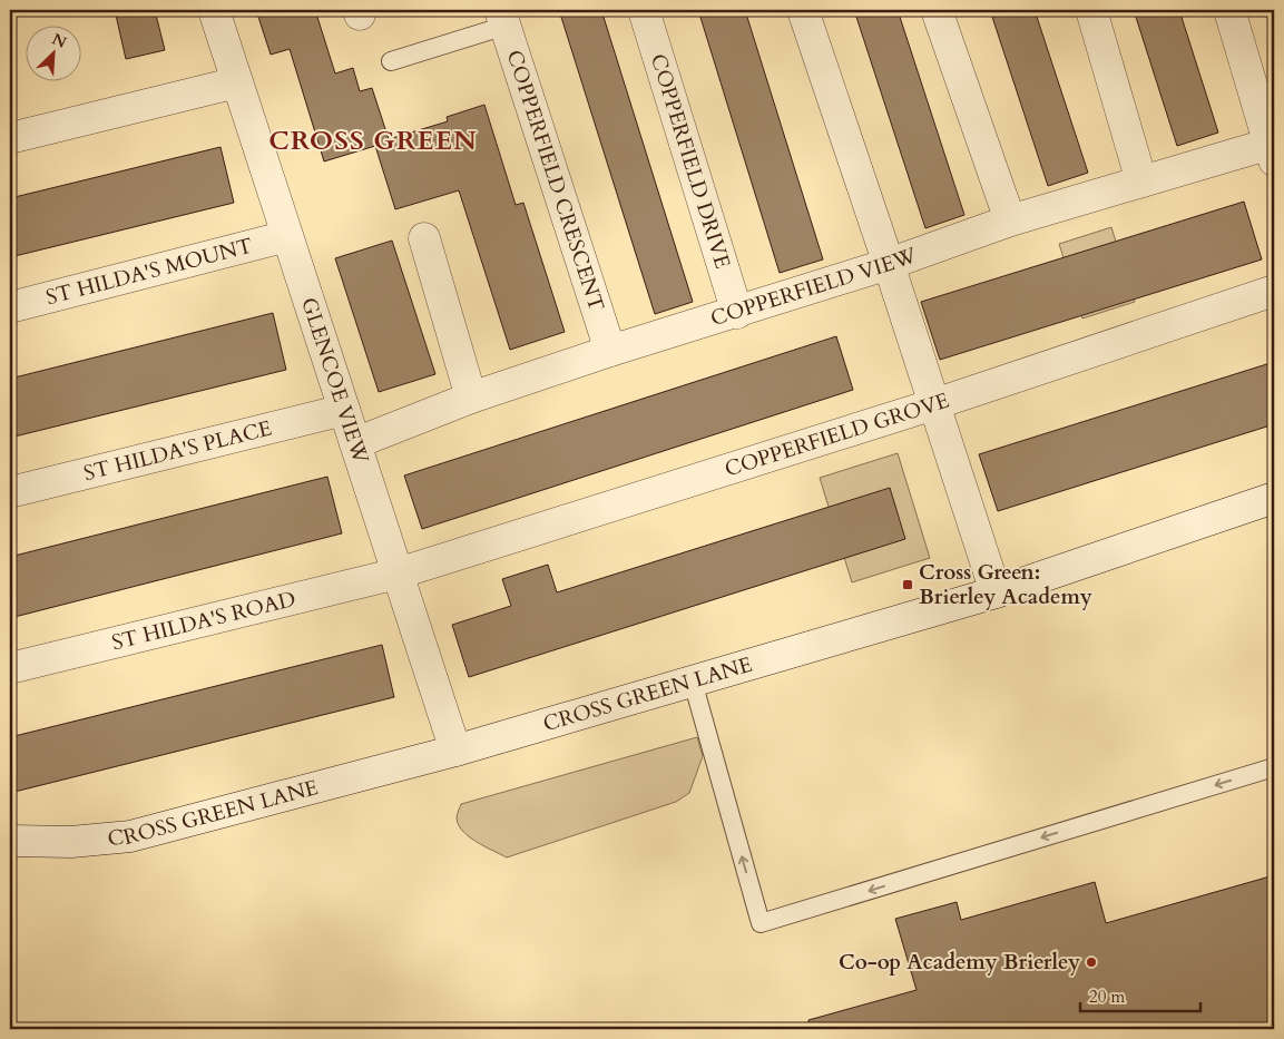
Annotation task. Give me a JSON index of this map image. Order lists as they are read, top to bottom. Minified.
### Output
{"streets":{"street":["COPPERFIELD DRIVE","COPPERFIELD CRESCENT","ST HILDA'S MOUNT","COPPERFIELD VIEW","GLENCOE VIEW","COPPERFIELD GROVE","ST HILDA'S PLACE","ST HILDA'S ROAD","CROSS GREEN LANE"]},"crossings":[["COPPERFIELD DRIVE","COPPERFIELD VIEW"],["COPPERFIELD CRESCENT","COPPERFIELD VIEW"],["ST HILDA'S MOUNT","GLENCOE VIEW"],["COPPERFIELD VIEW","GLENCOE VIEW"],["GLENCOE VIEW","COPPERFIELD GROVE"],["GLENCOE VIEW","ST HILDA'S PLACE"],["GLENCOE VIEW","ST HILDA'S ROAD"],["GLENCOE VIEW","CROSS GREEN LANE"],["COPPERFIELD GROVE","ST HILDA'S ROAD"]],"districts":["CROSS GREEN"],"places":{"transit":["Cross Green: Brierley Academy"],"other":["Co-op Academy Brierley"]},"scale_bar":"20 m","north":"top right"}
